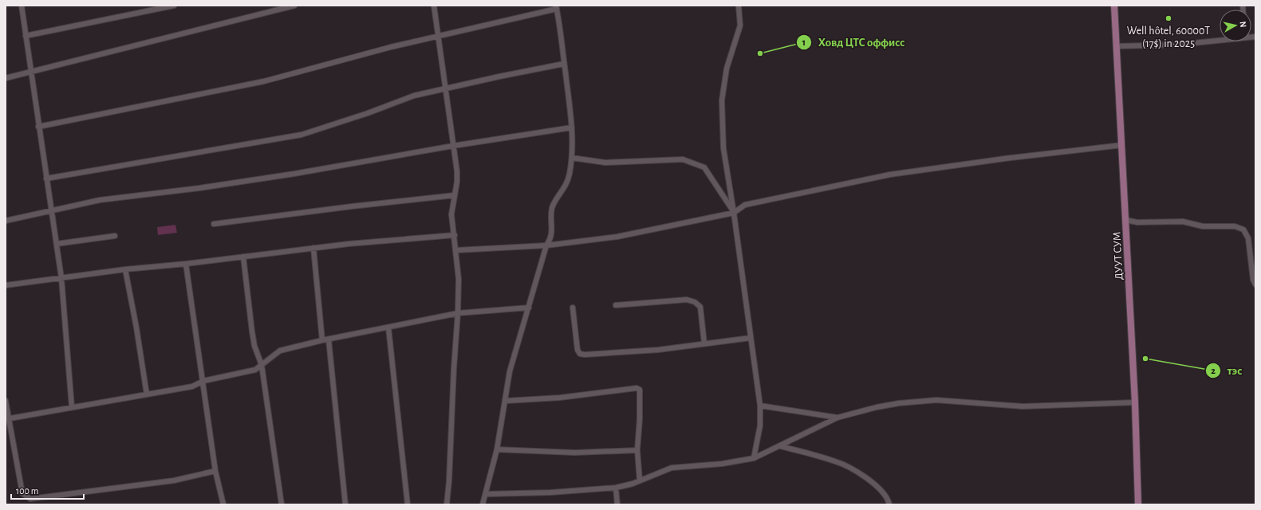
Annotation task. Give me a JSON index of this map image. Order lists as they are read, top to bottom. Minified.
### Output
{"streets":{"main road":["ДУУТ СУМ"]},"places":["Well hôtel, 60000T (17$) in 2025","Ховд ЦТС оффисс","тэс"],"scale_bar":"100 m","north":"right"}
